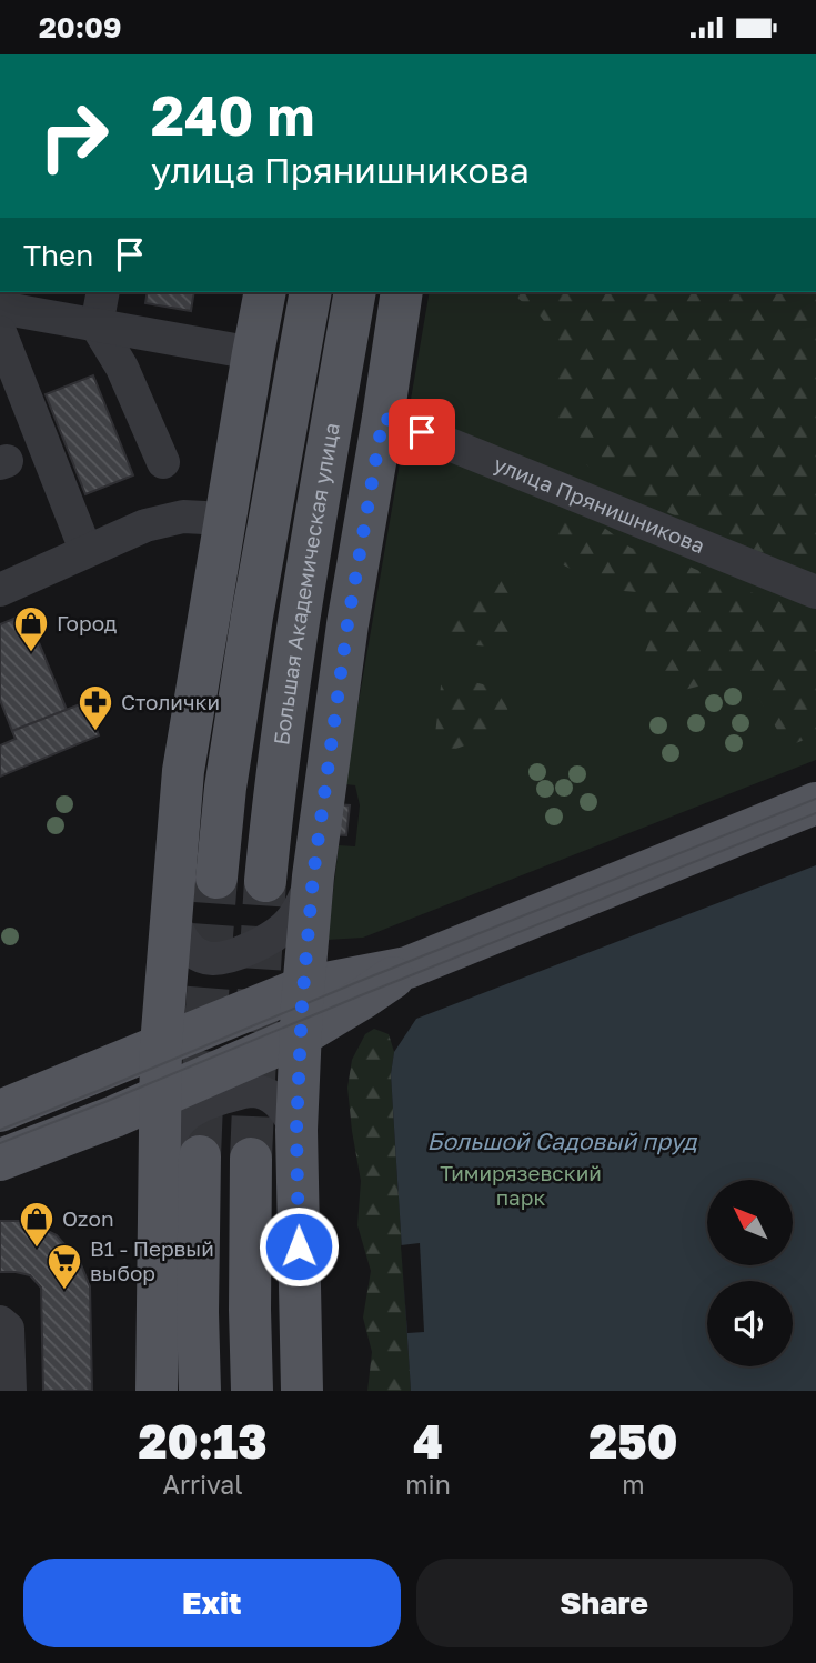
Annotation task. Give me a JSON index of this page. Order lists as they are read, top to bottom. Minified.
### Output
{"streets":{"main road":["Большая Академическая улица"],"street":["улица Прянишникова"]},"water":["Большой Садовый пруд"],"parks":["Тимирязевский парк"],"places":{"shop":["Город","Ozon"],"pharmacy":["Столички"],"supermarket":["В1 - Первый выбор"]},"north":"top left","page":{"status":"20:09","turn":["240 m","улица Прянишникова"],"then":"Then","eta":["20:13","Arrival","4","min","250","m"],"buttons":["Exit","Share"]}}
